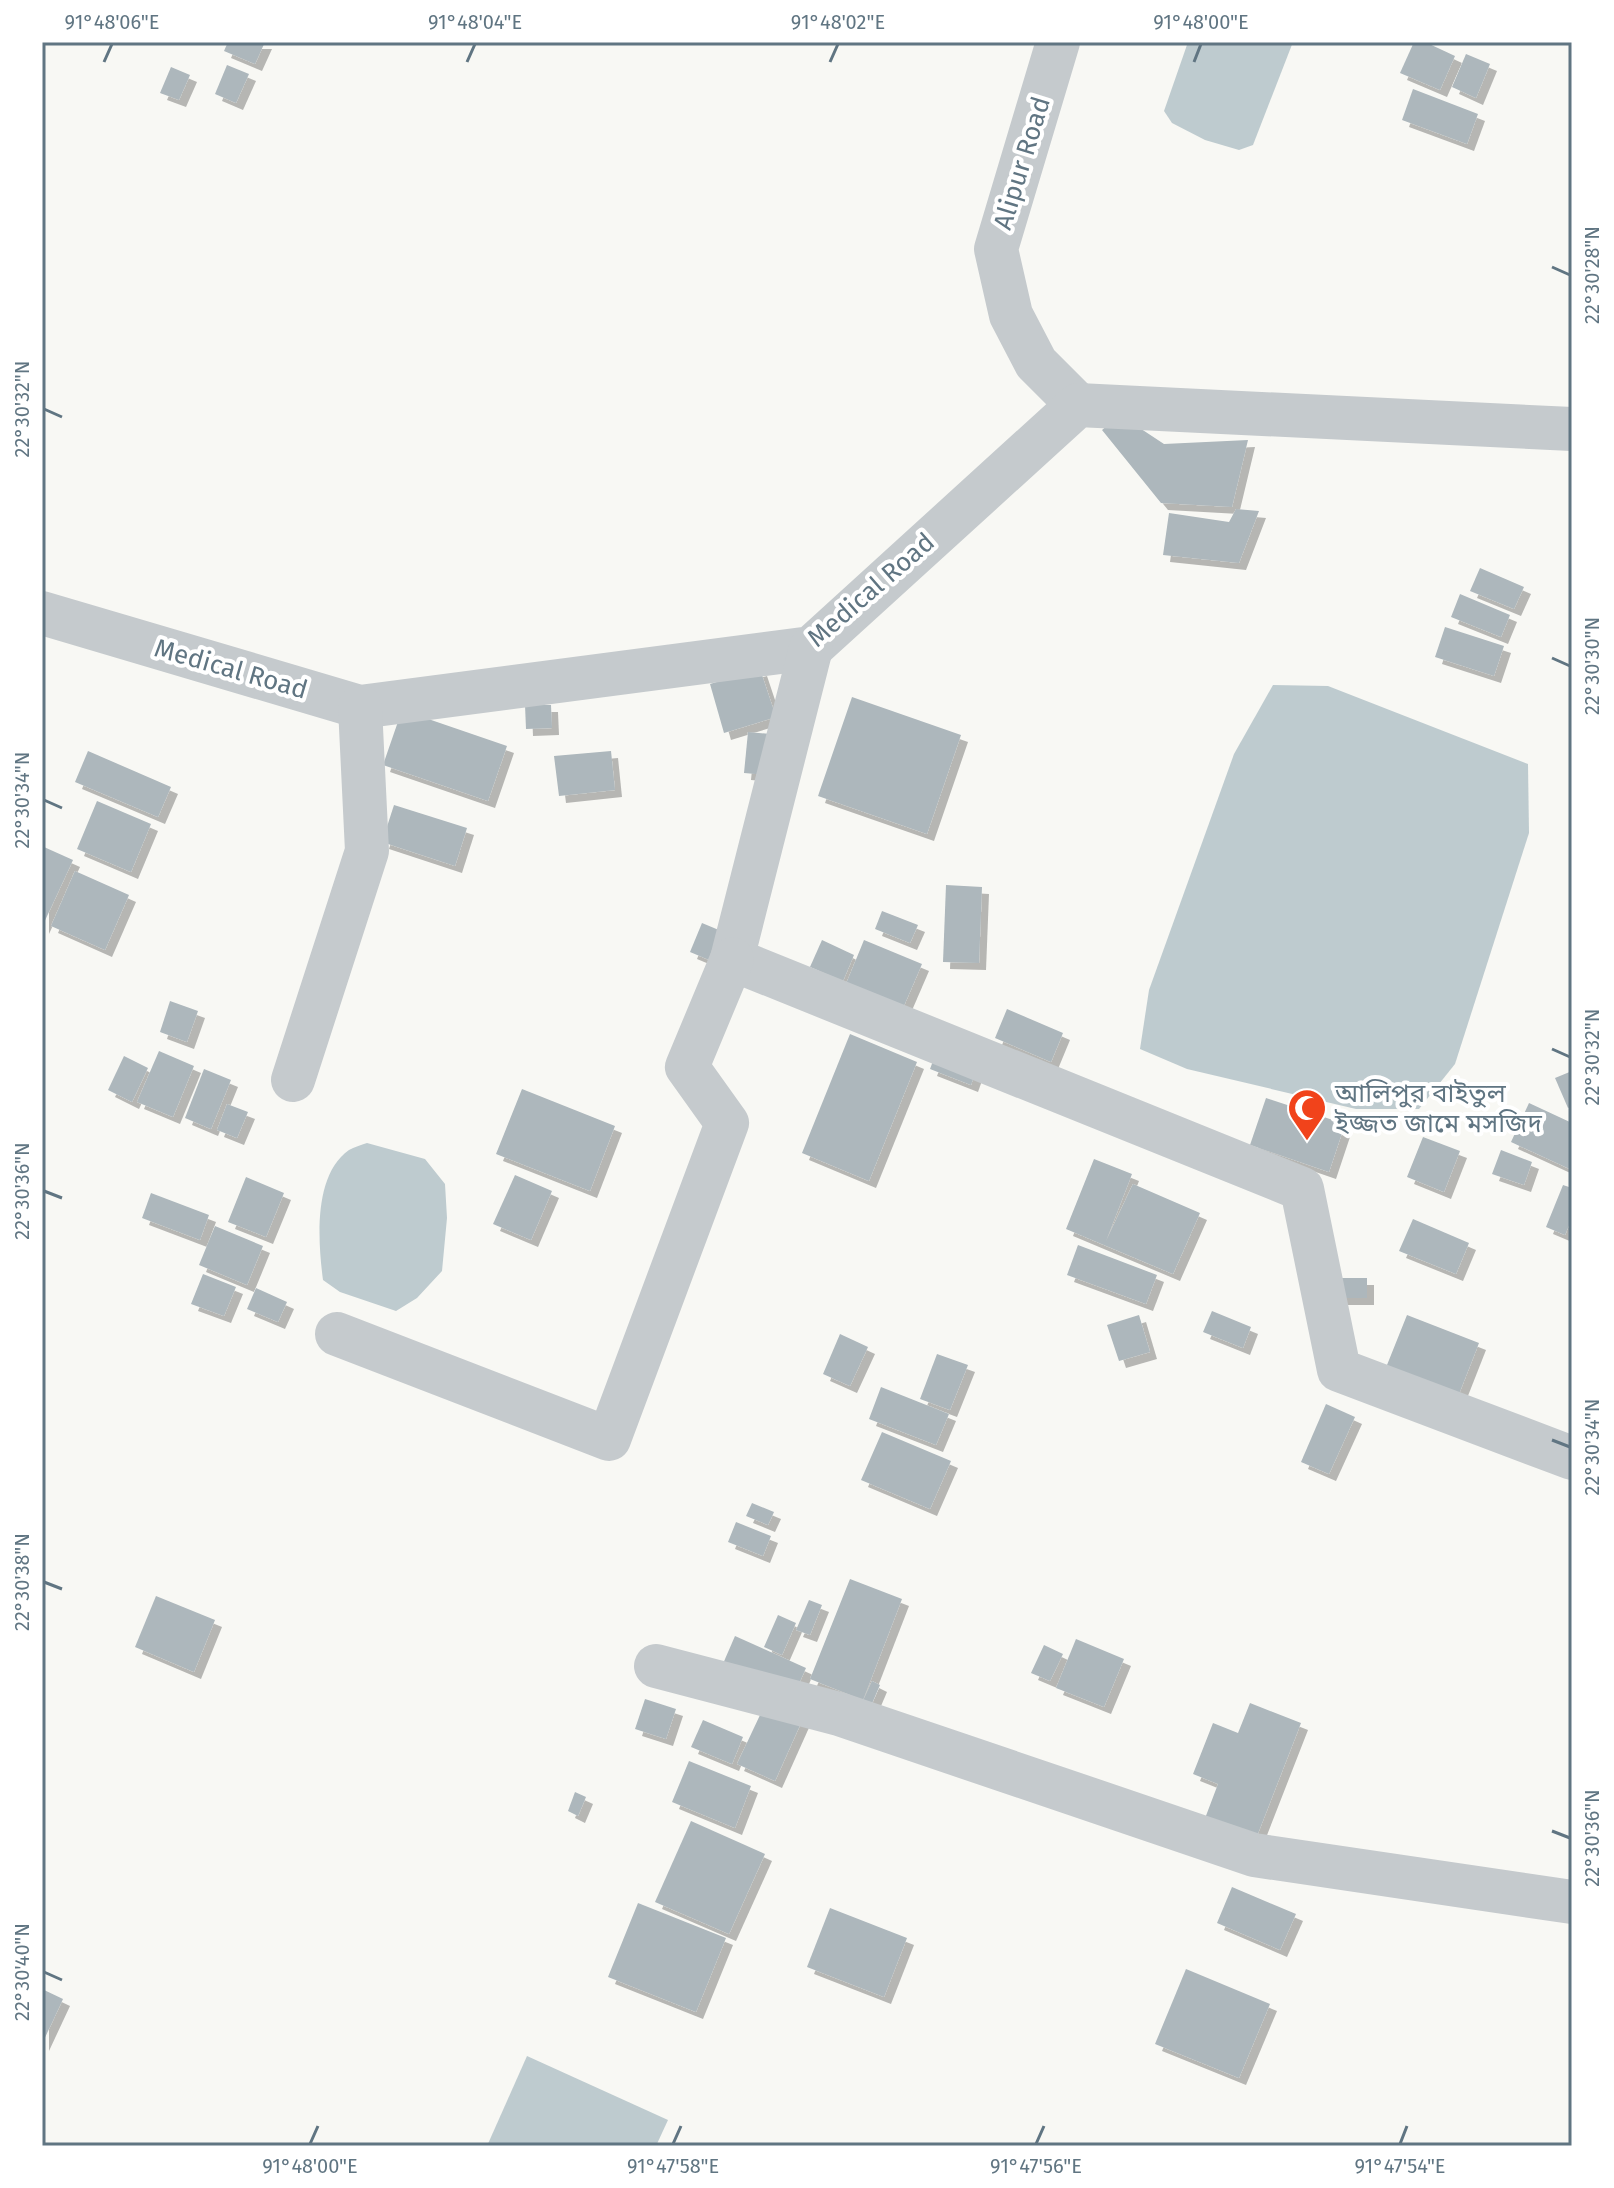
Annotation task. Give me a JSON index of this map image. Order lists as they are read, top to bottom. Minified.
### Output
{"streets":{"street":["Alipur Road","Medical Road"]},"crossings":[["Alipur Road","Medical Road"]],"places":{"mosque":["আলিপুর বাইতুল ইজ্জত জামে মসজিদ"]},"coordinates":["91°48'06\"E","91°48'04\"E","91°48'02\"E","91°48'00\"E","22°30'28\"N","22°30'32\"N","22°30'30\"N","22°30'34\"N","22°30'36\"N","22°30'38\"N","22°30'40\"N","91°47'58\"E","91°47'56\"E","91°47'54\"E"]}
